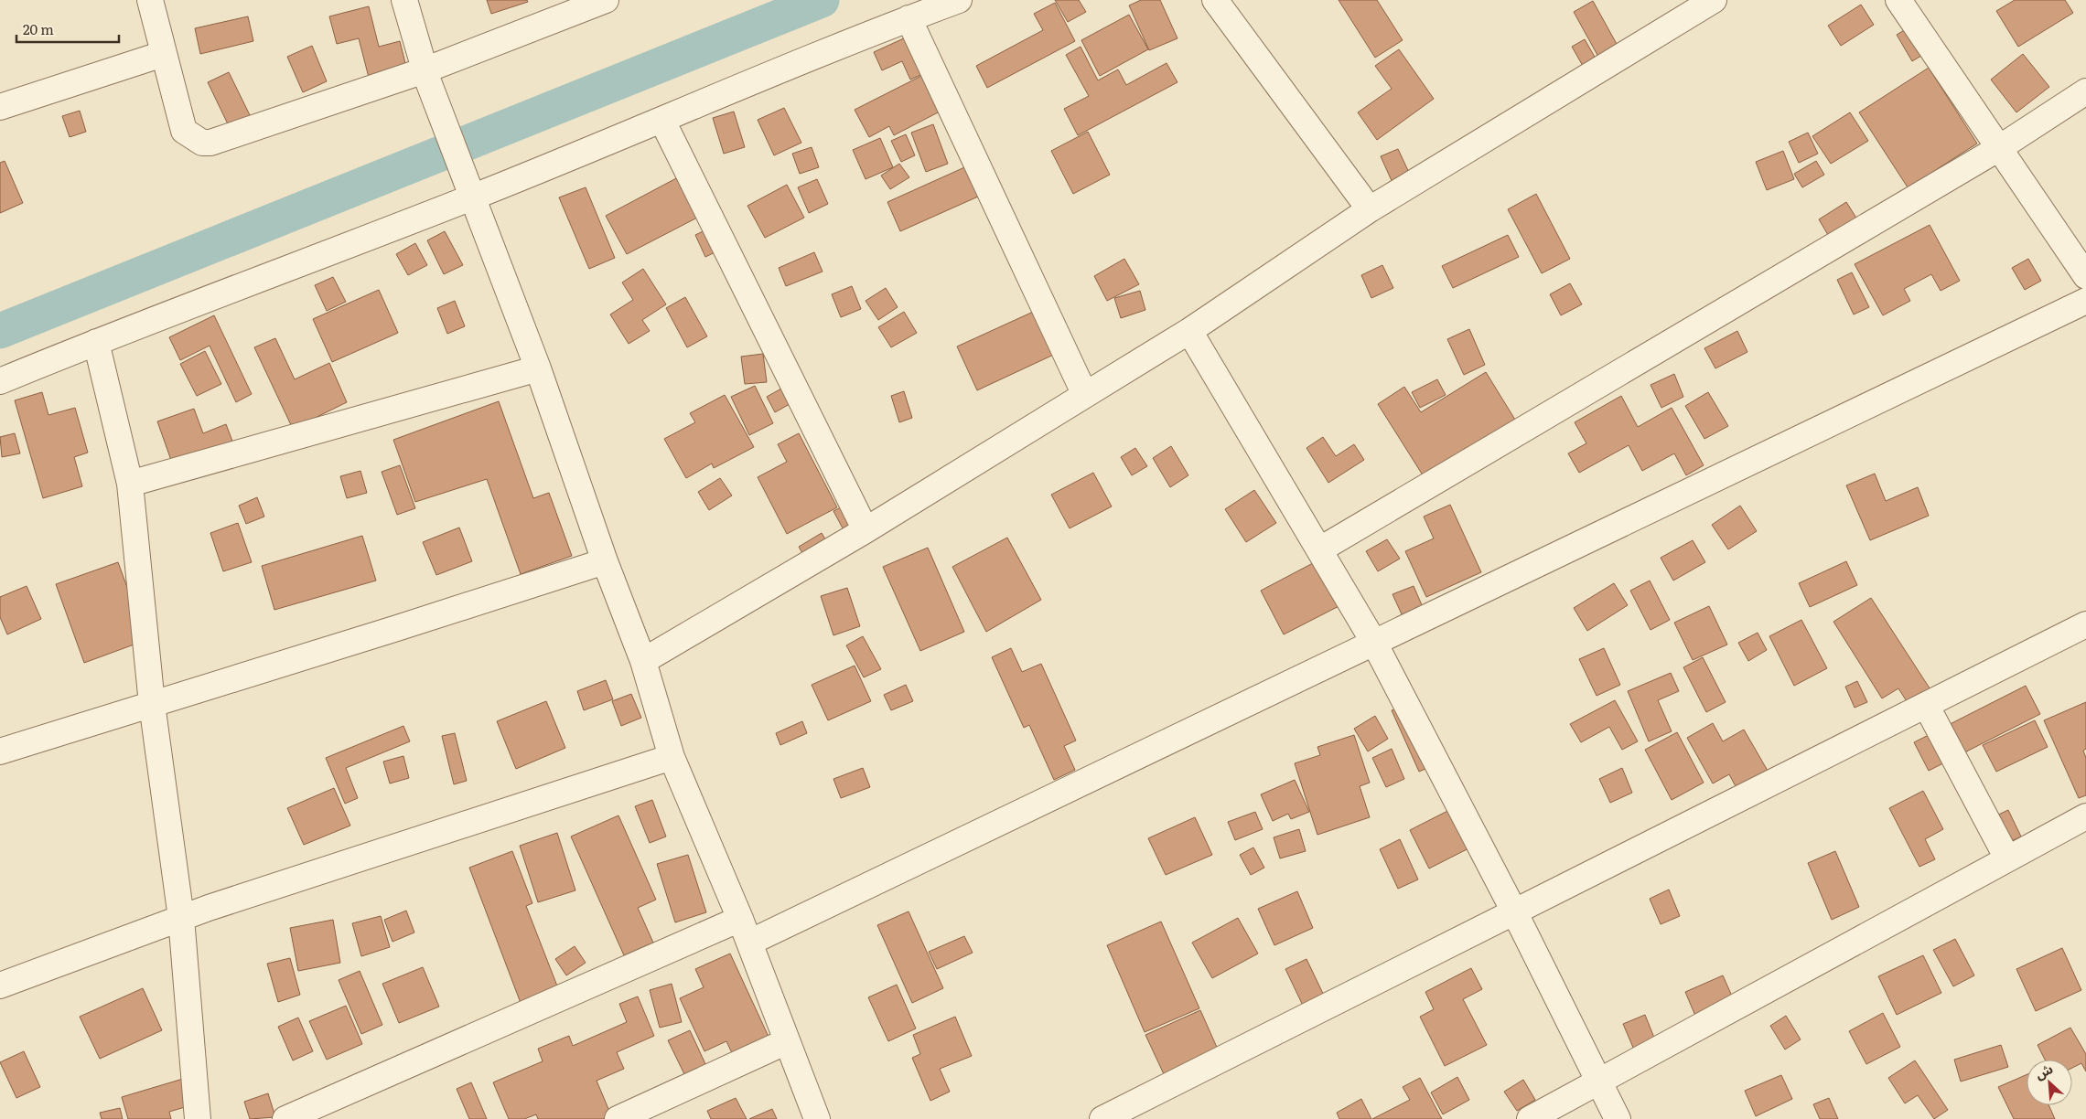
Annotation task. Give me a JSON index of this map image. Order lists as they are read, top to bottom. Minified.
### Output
{"scale_bar":"20 m","north":"top left"}
